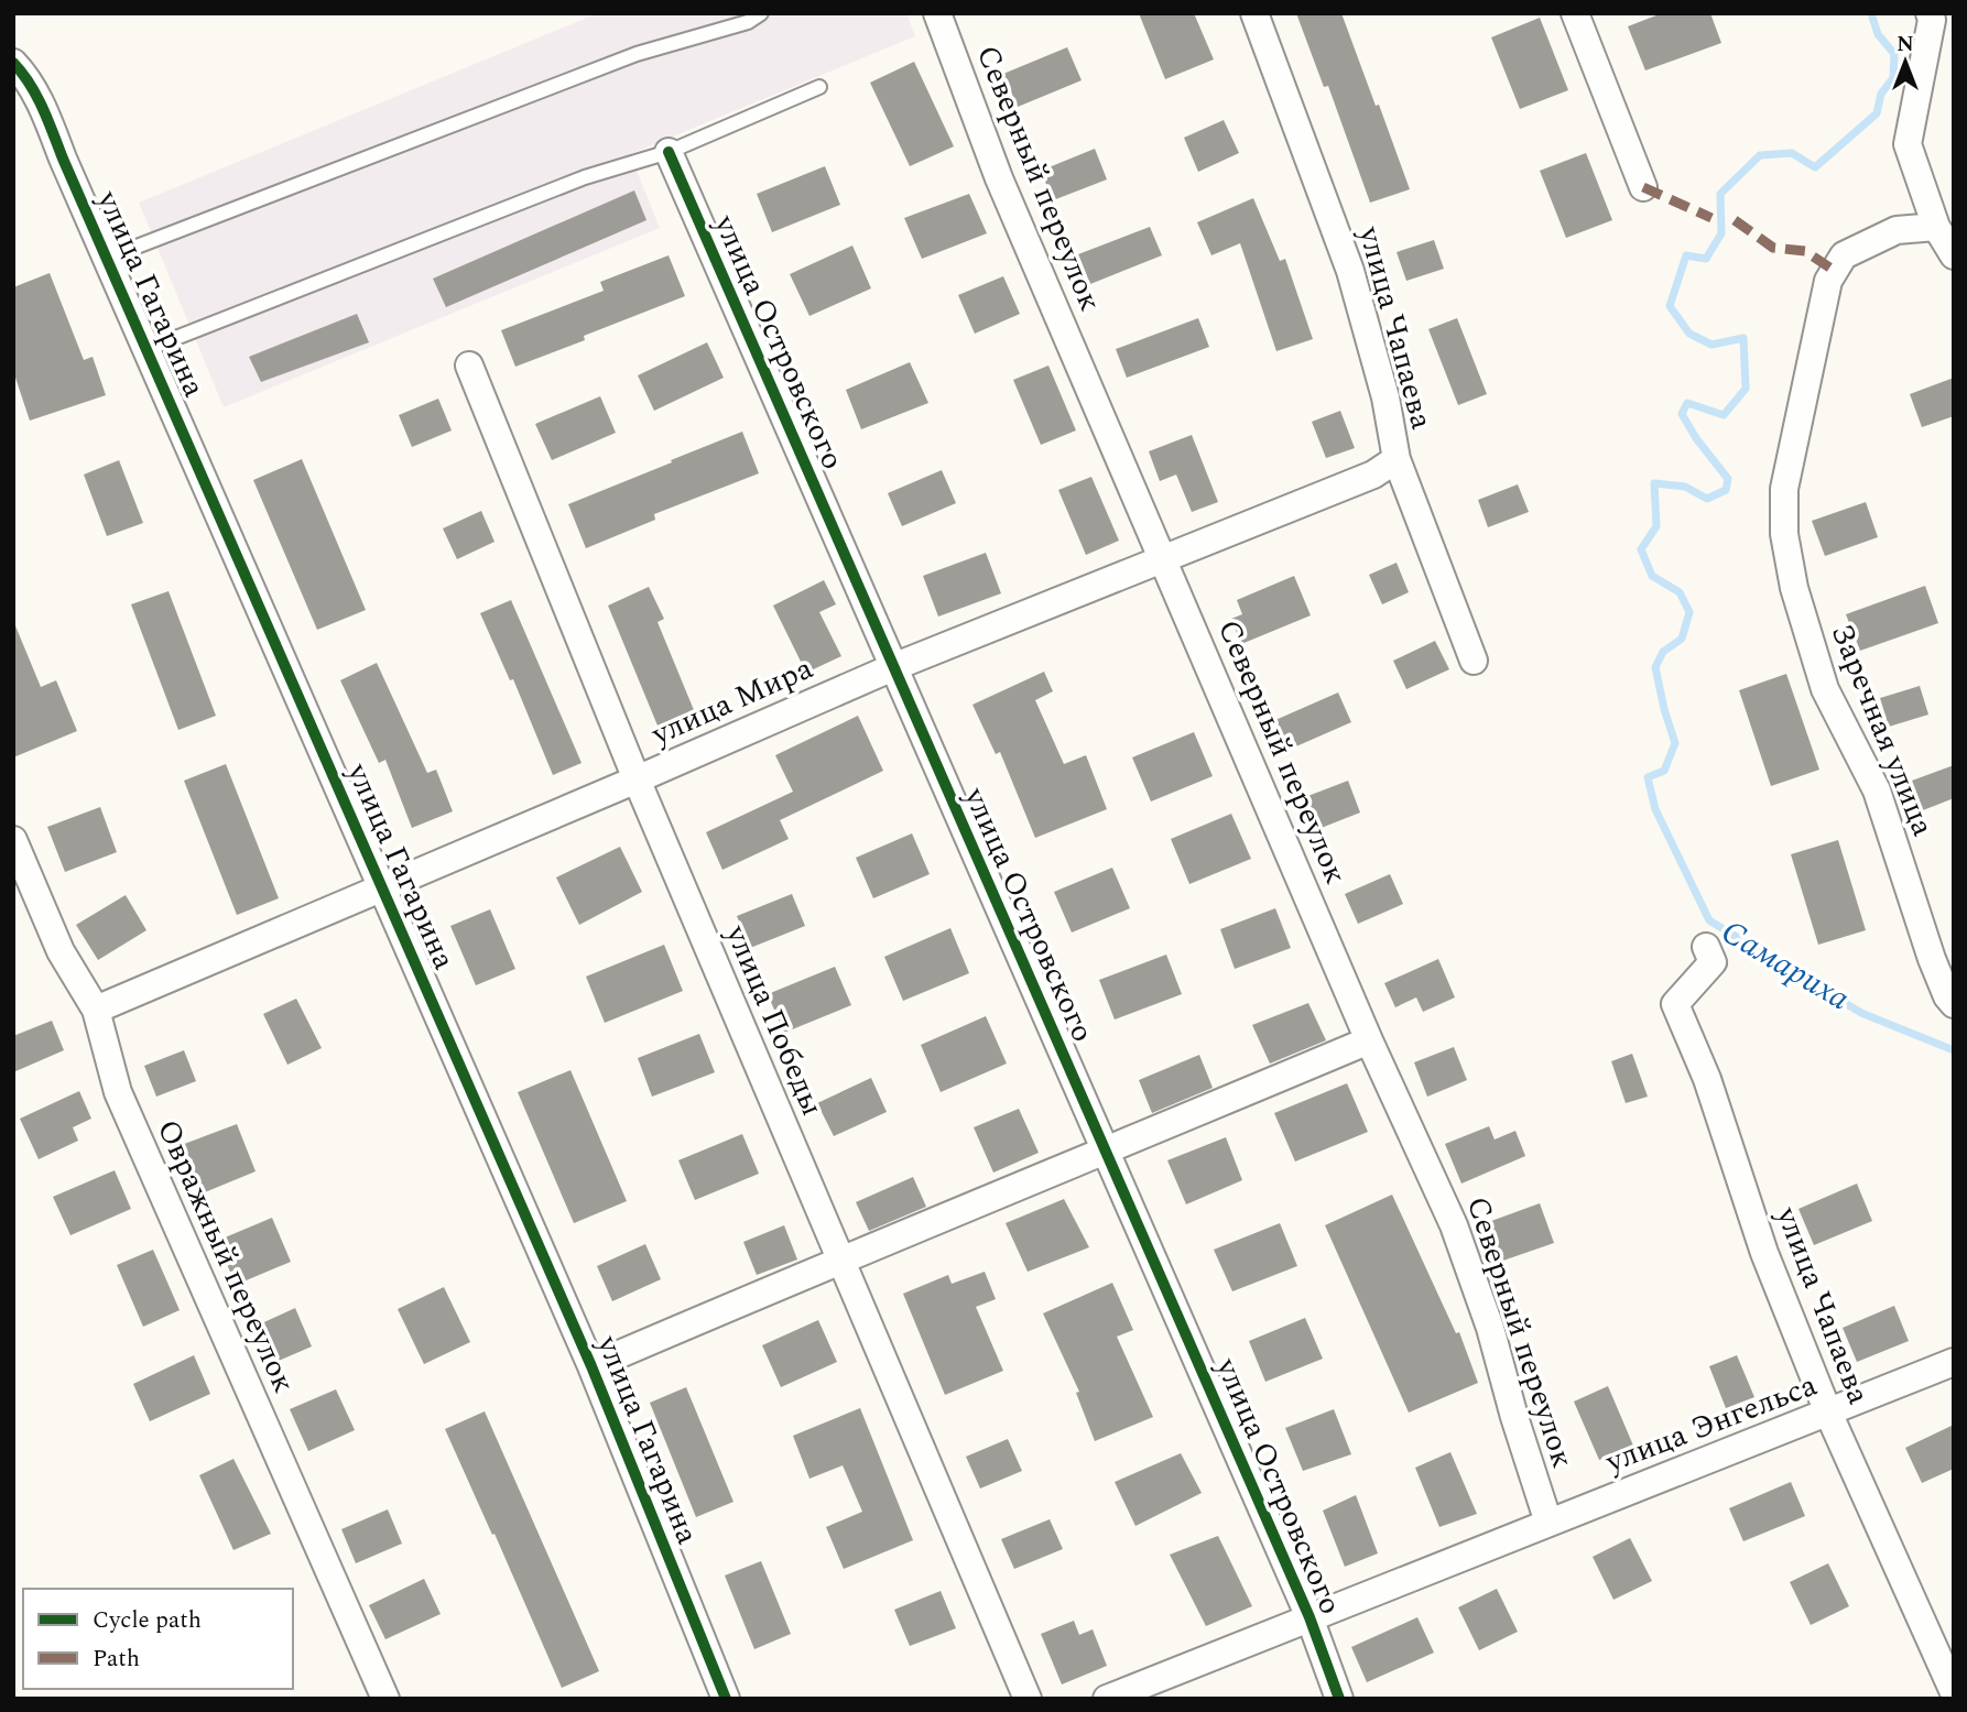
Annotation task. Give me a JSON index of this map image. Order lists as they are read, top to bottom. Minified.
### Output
{"streets":{"street":["Северный переулок","улица Гагарина","улица Чапаева","улица Островского","улица Мира","Заречная улица","улица Победы","Овражный переулок","улица Энгельса"]},"crossings":[["Северный переулок","улица Мира"],["Северный переулок","улица Энгельса"],["улица Гагарина","улица Мира"],["улица Чапаева","улица Мира"],["улица Чапаева","улица Энгельса"],["улица Островского","улица Мира"],["улица Островского","улица Энгельса"],["улица Мира","улица Победы"],["улица Мира","Овражный переулок"]],"water":["Самариха"],"legend":["Cycle path","Path"],"north":"top"}
